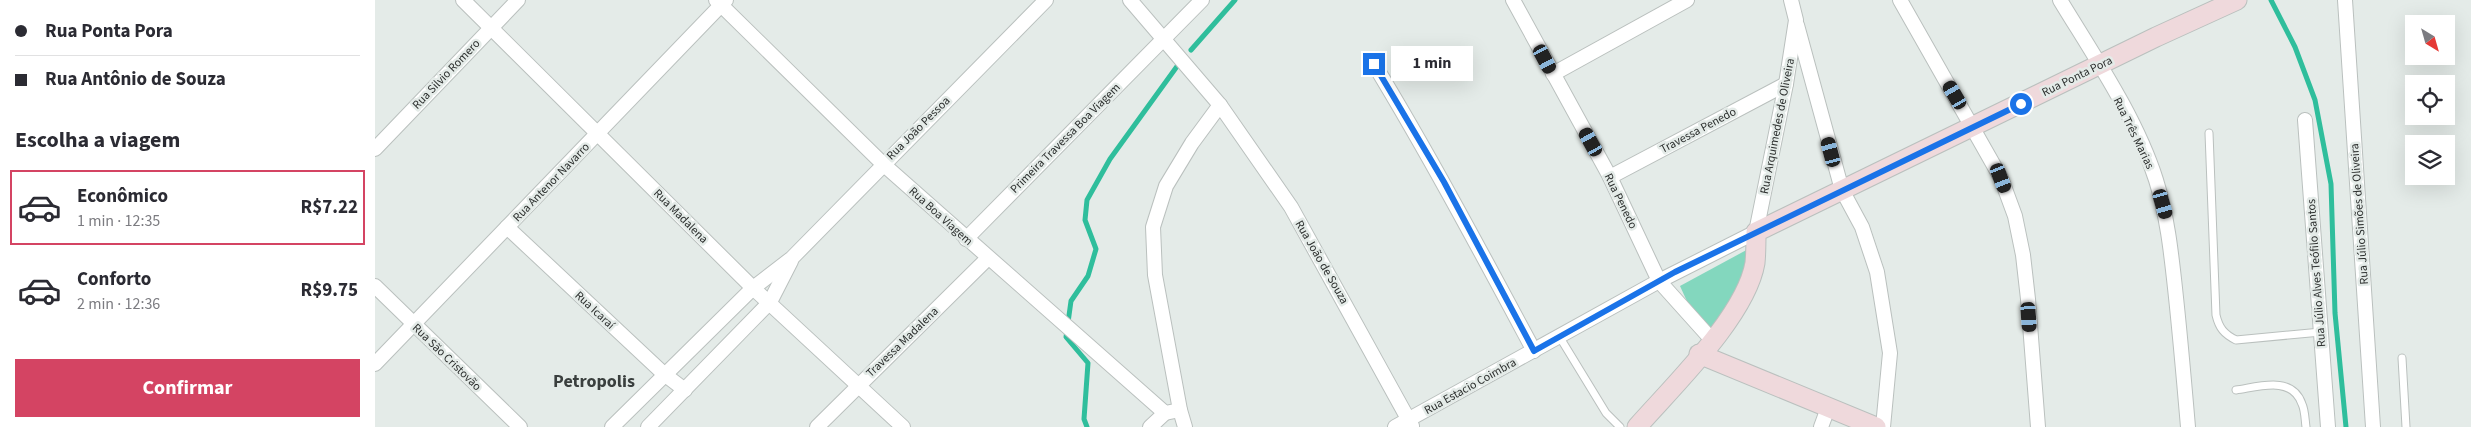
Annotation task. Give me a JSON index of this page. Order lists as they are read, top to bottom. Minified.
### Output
{"streets":{"street":["Rua Silvio Romero","Rua Ponta Pora","Rua Arquimedes de Oliveira","Rua João Pessoa","Travessa Penedo","Rua Três Marias","Primeira Travessa Boa Viagem","Rua Antenor Navarro","Rua Penedo","Rua Júlio Simões de Oliveira","Rua Madalena","Rua Boa Viagem","Rua João de Souza","Rua Júlio Alves Teófilo Santos","Rua Icaraí","Travessa Madalena","Rua São Cristovão","Rua Estacio Coimbra"]},"crossings":[["Rua Silvio Romero","Rua Madalena"],["Rua Ponta Pora","Rua Arquimedes de Oliveira"],["Rua Ponta Pora","Rua Três Marias"],["Rua Ponta Pora","Rua Estacio Coimbra"],["Rua Arquimedes de Oliveira","Travessa Penedo"],["Rua Arquimedes de Oliveira","Rua Estacio Coimbra"],["Rua João Pessoa","Rua Madalena"],["Rua João Pessoa","Rua Boa Viagem"],["Rua João Pessoa","Rua Icaraí"],["Travessa Penedo","Rua Penedo"],["Primeira Travessa Boa Viagem","Rua Boa Viagem"],["Primeira Travessa Boa Viagem","Rua João de Souza"],["Rua Antenor Navarro","Rua Madalena"],["Rua Antenor Navarro","Rua Boa Viagem"],["Rua Antenor Navarro","Rua Icaraí"],["Rua Antenor Navarro","Rua São Cristovão"],["Rua Penedo","Rua Estacio Coimbra"],["Rua Madalena","Travessa Madalena"],["Rua Boa Viagem","Travessa Madalena"],["Rua João de Souza","Rua Estacio Coimbra"]],"districts":["Petropolis"],"north":"bottom right","page":{"banner":["Rua Ponta Pora","Rua Antônio de Souza"],"bubble":"1 min","heading":"Escolha a viagem","list":[{"name":"Econômico","note":"1 min · 12:35","value":"R$7.22"},{"name":"Conforto","note":"2 min · 12:36","value":"R$9.75"}],"buttons":"Confirmar"}}
